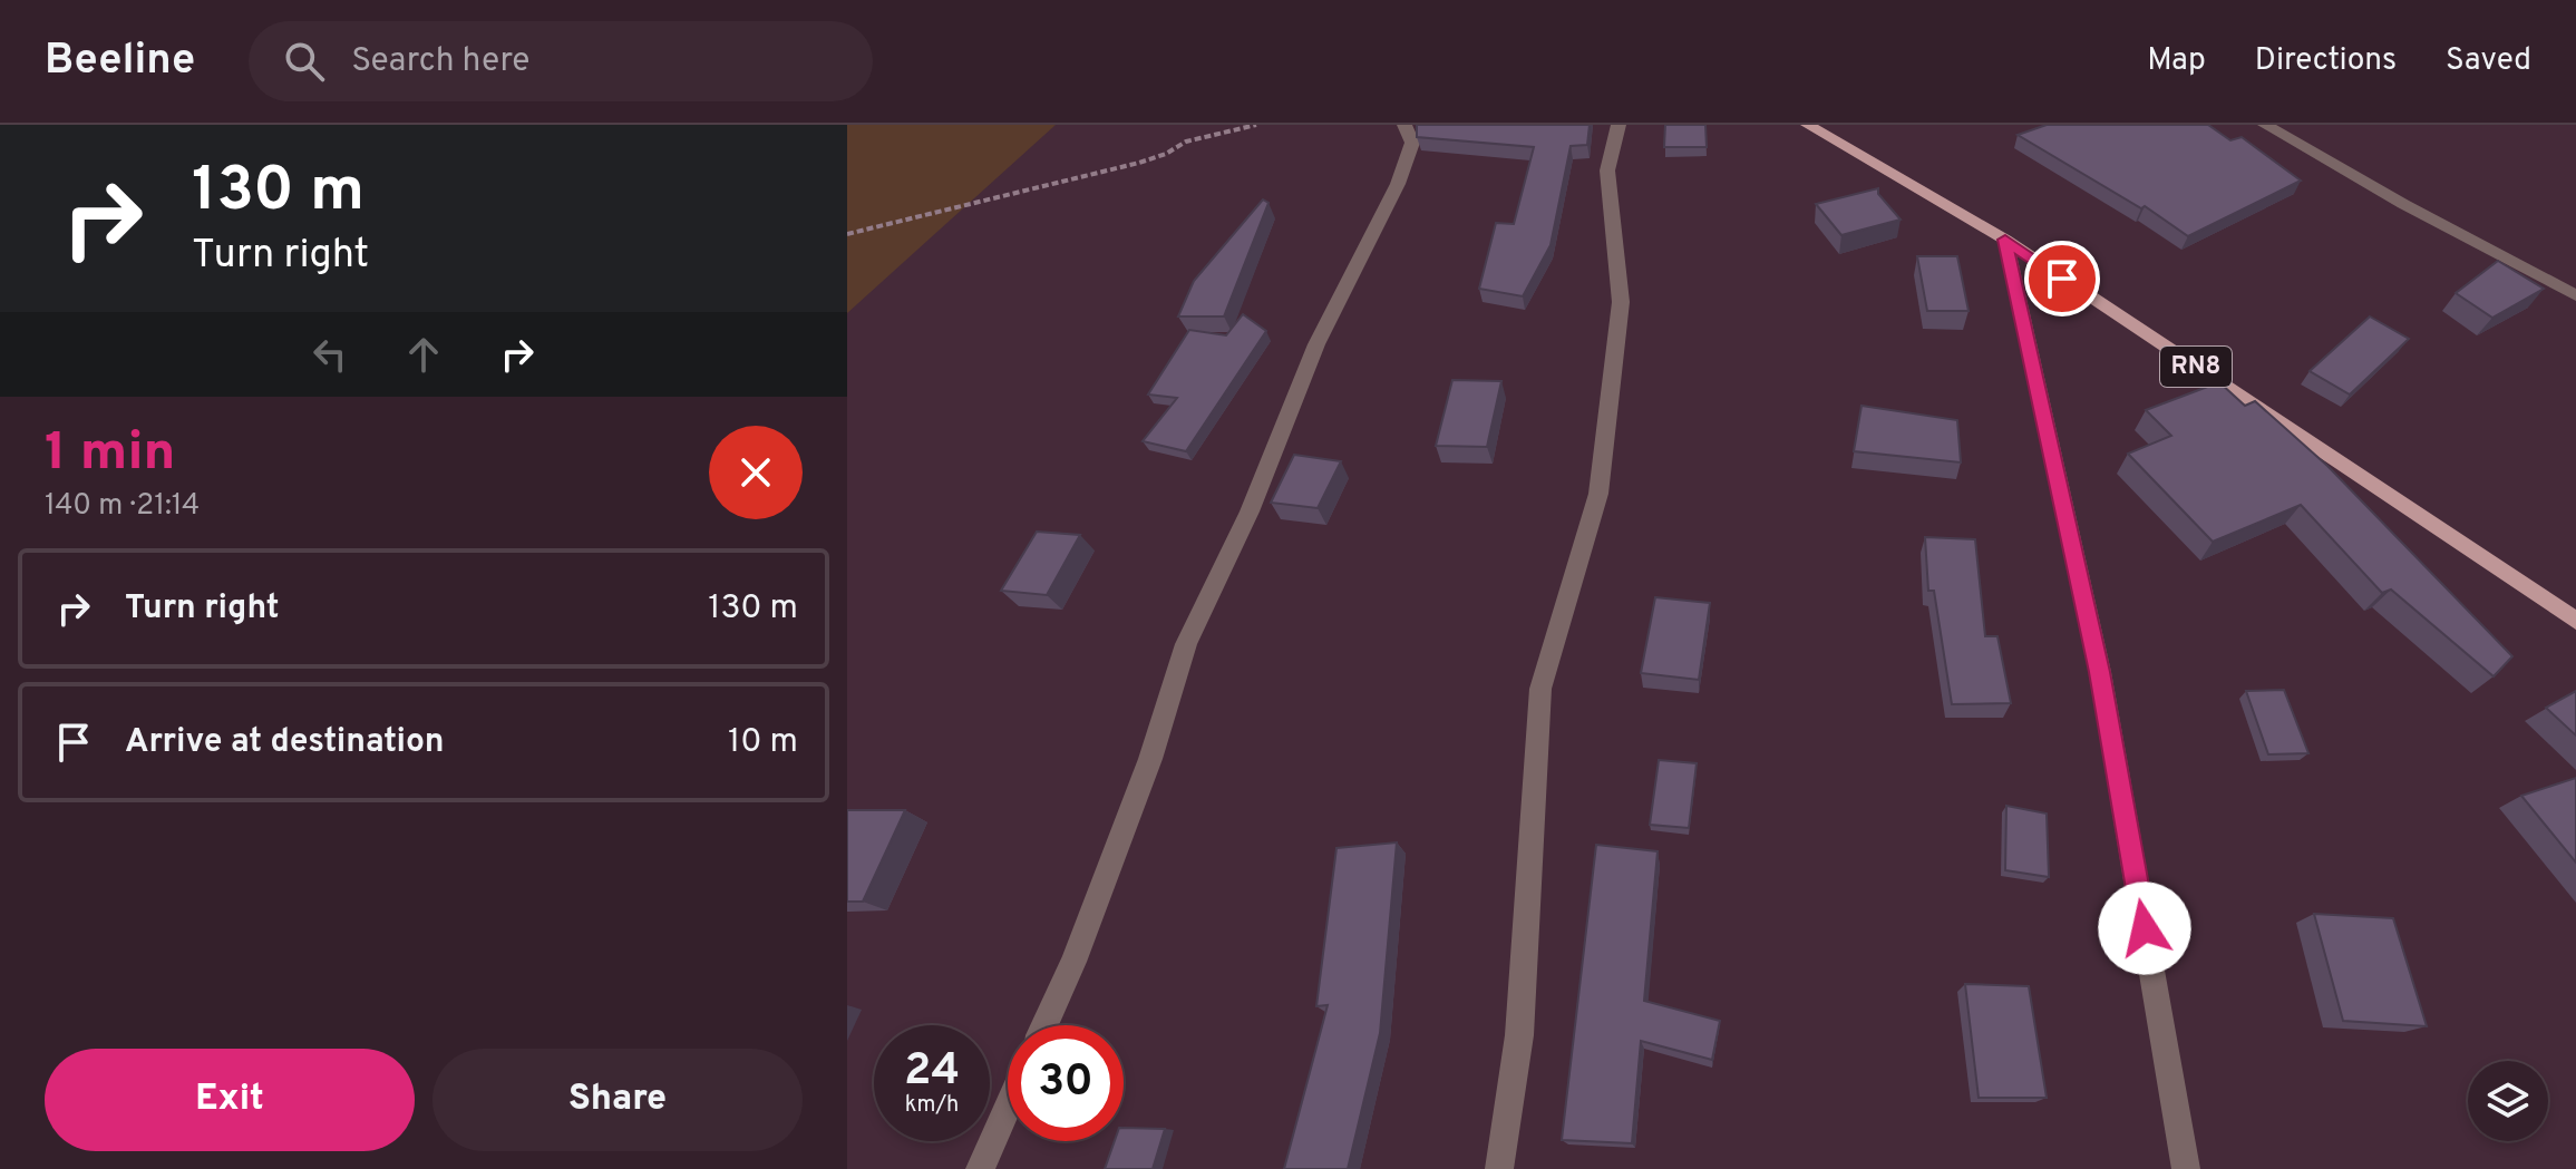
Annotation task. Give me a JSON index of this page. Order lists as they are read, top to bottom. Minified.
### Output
{"streets":{"main road":["RN8"]},"page":{"header":"Beeline","search":"Search here","nav":["Map","Directions","Saved"],"turn":["130 m","Turn right"],"heading":["1 min","140 m · 21:14"],"list":[{"name":"Turn right","value":"130 m"},{"name":"Arrive at destination","value":"10 m"}],"speed":"24 km/h","limit":"30","buttons":["Exit","Share"]}}
